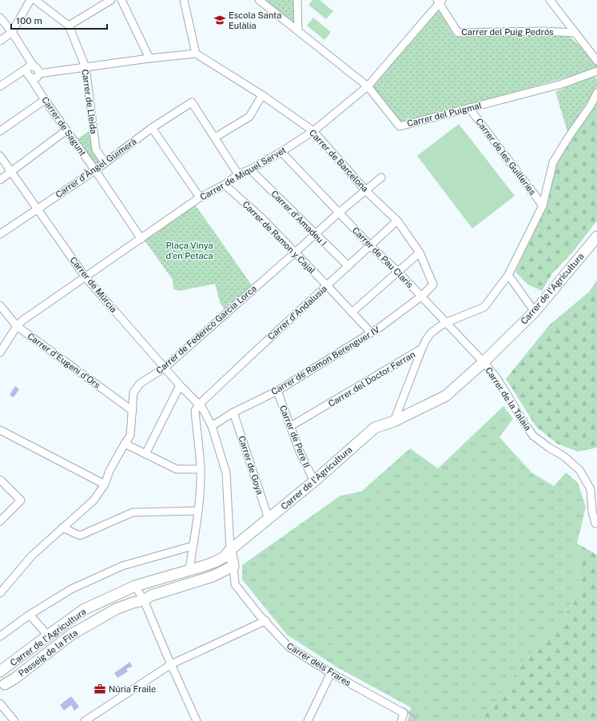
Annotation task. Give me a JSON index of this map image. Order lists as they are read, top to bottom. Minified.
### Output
{"streets":{"street":["Carrer del Puig Pedrós","Carrer de Lleida","Carrer del Puigmal","Carrer de Sagunt","Carrer de les Guilleries","Carrer de Barcelona","Carrer d'Àngel Guimerà","Carrer de Miquel Servet","Carrer d'Amadeu I","Carrer de Ramon y Cajal","Carrer de Pau Claris","Carrer de Múrcia","Carrer de l'Agricultura","Carrer d'Andalusia","Carrer de Federico García Lorca","Carrer d'Eugeni d'Ors","Carrer de Ramon Berenguer IV","Carrer del Doctor Ferran","Carrer de la Talaia","Carrer de Pere II","Carrer de Goya","Passeig de la Fita","Carrer dels Frares"]},"crossings":[["Carrer del Puig Pedrós","Carrer de Miquel Servet"],["Carrer de Lleida","Carrer d'Àngel Guimerà"],["Carrer del Puigmal","Carrer de les Guilleries"],["Carrer del Puigmal","Carrer de Miquel Servet"],["Carrer de Sagunt","Carrer d'Àngel Guimerà"],["Carrer de Sagunt","Carrer de Miquel Servet"],["Carrer de les Guilleries","Carrer del Doctor Ferran"],["Carrer de Barcelona","Carrer de Miquel Servet"],["Carrer de Barcelona","Carrer d'Andalusia"],["Carrer de Barcelona","Carrer de Federico García Lorca"],["Carrer de Barcelona","Carrer de Ramon Berenguer IV"],["Carrer d'Àngel Guimerà","Carrer de Múrcia"],["Carrer de Miquel Servet","Carrer d'Amadeu I"],["Carrer de Miquel Servet","Carrer de Ramon y Cajal"],["Carrer de Miquel Servet","Carrer de Pau Claris"],["Carrer de Miquel Servet","Carrer de Múrcia"],["Carrer de Miquel Servet","Carrer d'Eugeni d'Ors"],["Carrer d'Amadeu I","Carrer d'Andalusia"],["Carrer d'Amadeu I","Carrer de Federico García Lorca"],["Carrer de Ramon y Cajal","Carrer d'Andalusia"],["Carrer de Ramon y Cajal","Carrer de Federico García Lorca"],["Carrer de Ramon y Cajal","Carrer de Ramon Berenguer IV"],["Carrer de Pau Claris","Carrer de l'Agricultura"],["Carrer de Pau Claris","Carrer d'Andalusia"],["Carrer de Pau Claris","Carrer de Federico García Lorca"],["Carrer de Pau Claris","Carrer de Ramon Berenguer IV"],["Carrer de Pau Claris","Carrer del Doctor Ferran"],["Carrer de Pau Claris","Carrer de la Talaia"],["Carrer de Múrcia","Carrer de l'Agricultura"],["Carrer de Múrcia","Carrer d'Andalusia"],["Carrer de Múrcia","Carrer de Federico García Lorca"],["Carrer de Múrcia","Carrer de Ramon Berenguer IV"],["Carrer de l'Agricultura","Carrer de la Talaia"],["Carrer de l'Agricultura","Carrer de Pere II"],["Carrer de l'Agricultura","Carrer de Goya"],["Carrer de Federico García Lorca","Carrer d'Eugeni d'Ors"],["Carrer de Ramon Berenguer IV","Carrer de Pere II"],["Carrer de Ramon Berenguer IV","Carrer de Goya"],["Carrer del Doctor Ferran","Carrer de Pere II"],["Passeig de la Fita","Carrer dels Frares"]],"parks":["Plaça Vinya d'en Petaca"],"places":{"school or university":["Escola Santa Eulàlia"],"office":["Núria Fraile"]},"scale_bar":"100 m"}
